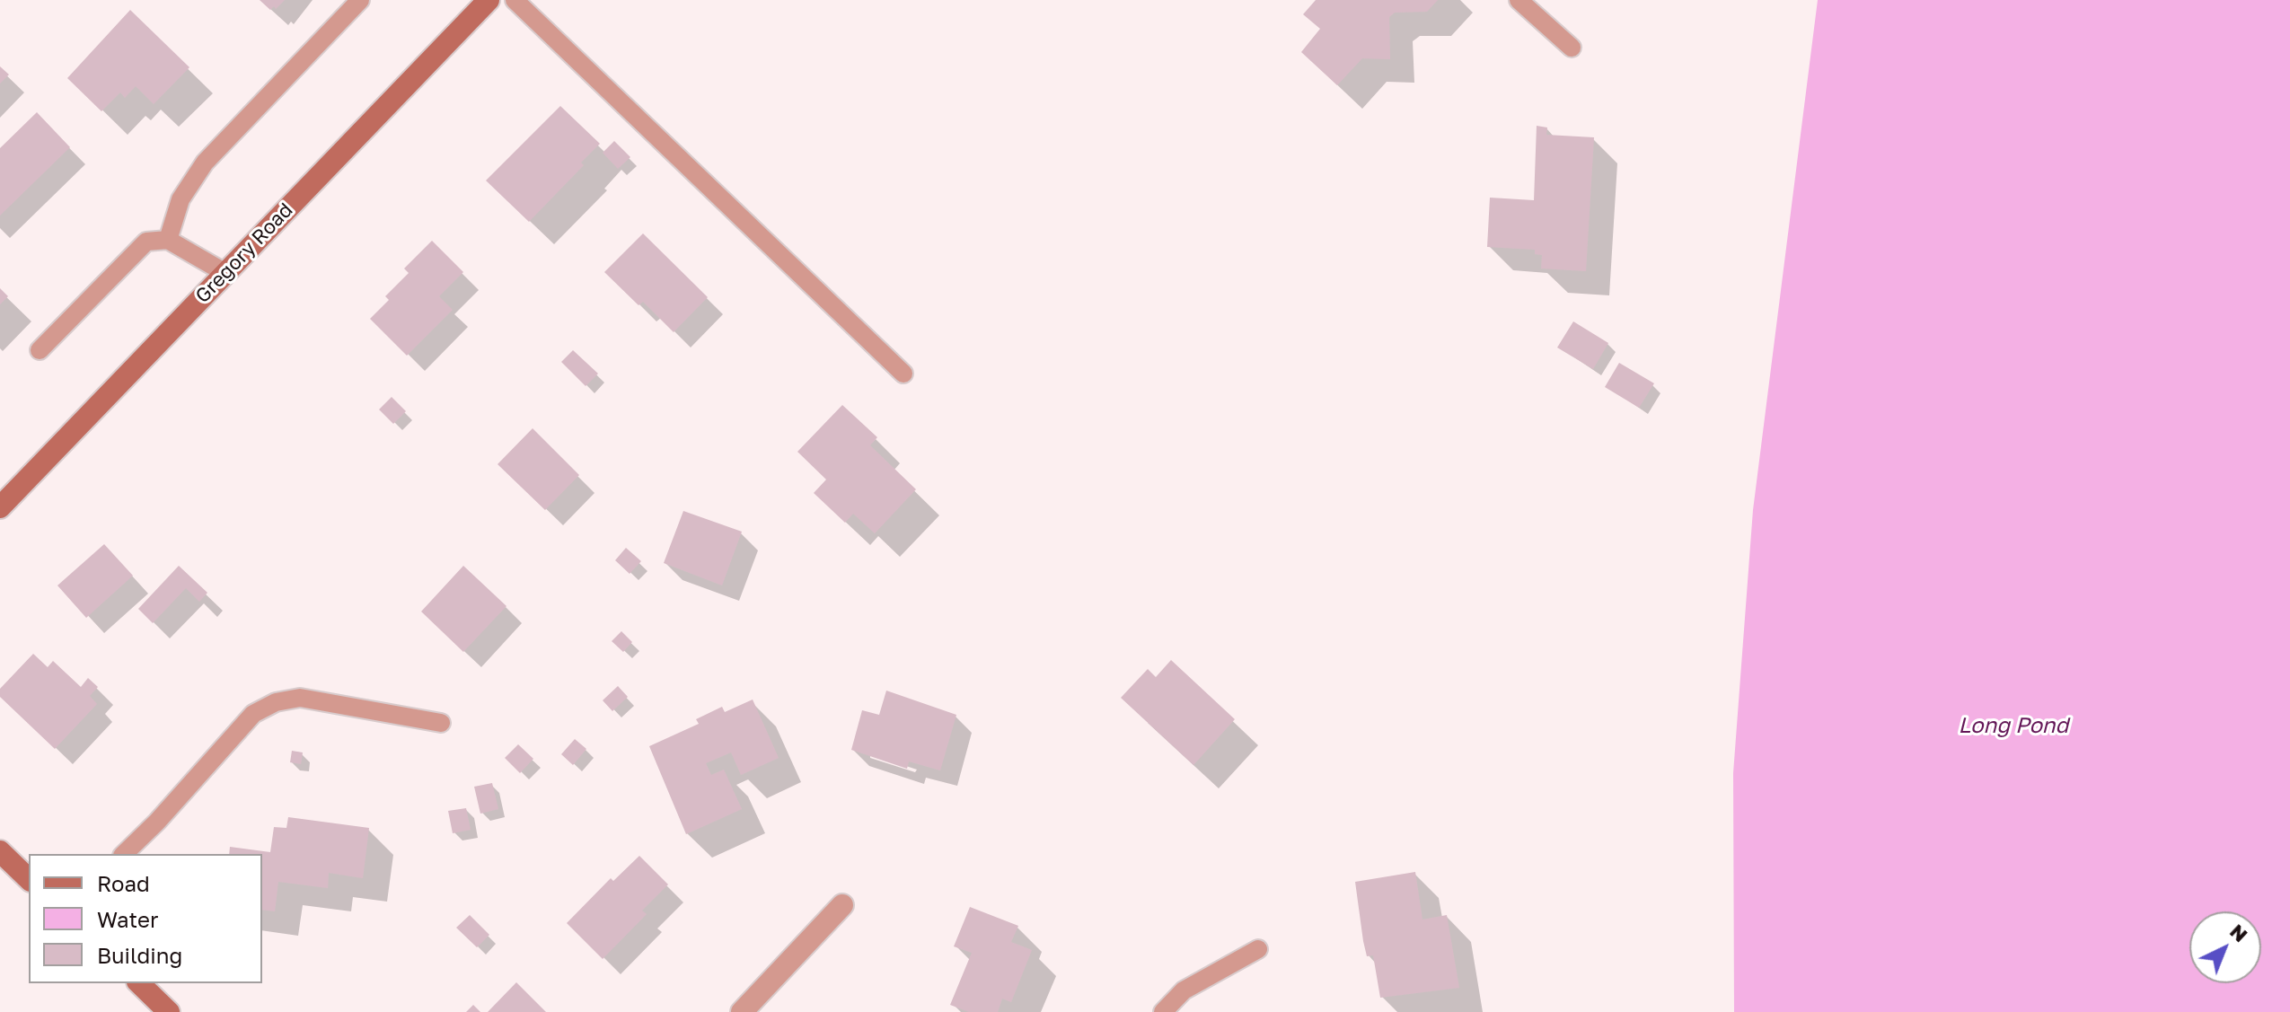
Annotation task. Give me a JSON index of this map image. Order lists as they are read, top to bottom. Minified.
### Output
{"streets":{"street":["Gregory Road"]},"water":["Long Pond"],"legend":["Road","Water","Building"],"north":"top right"}
